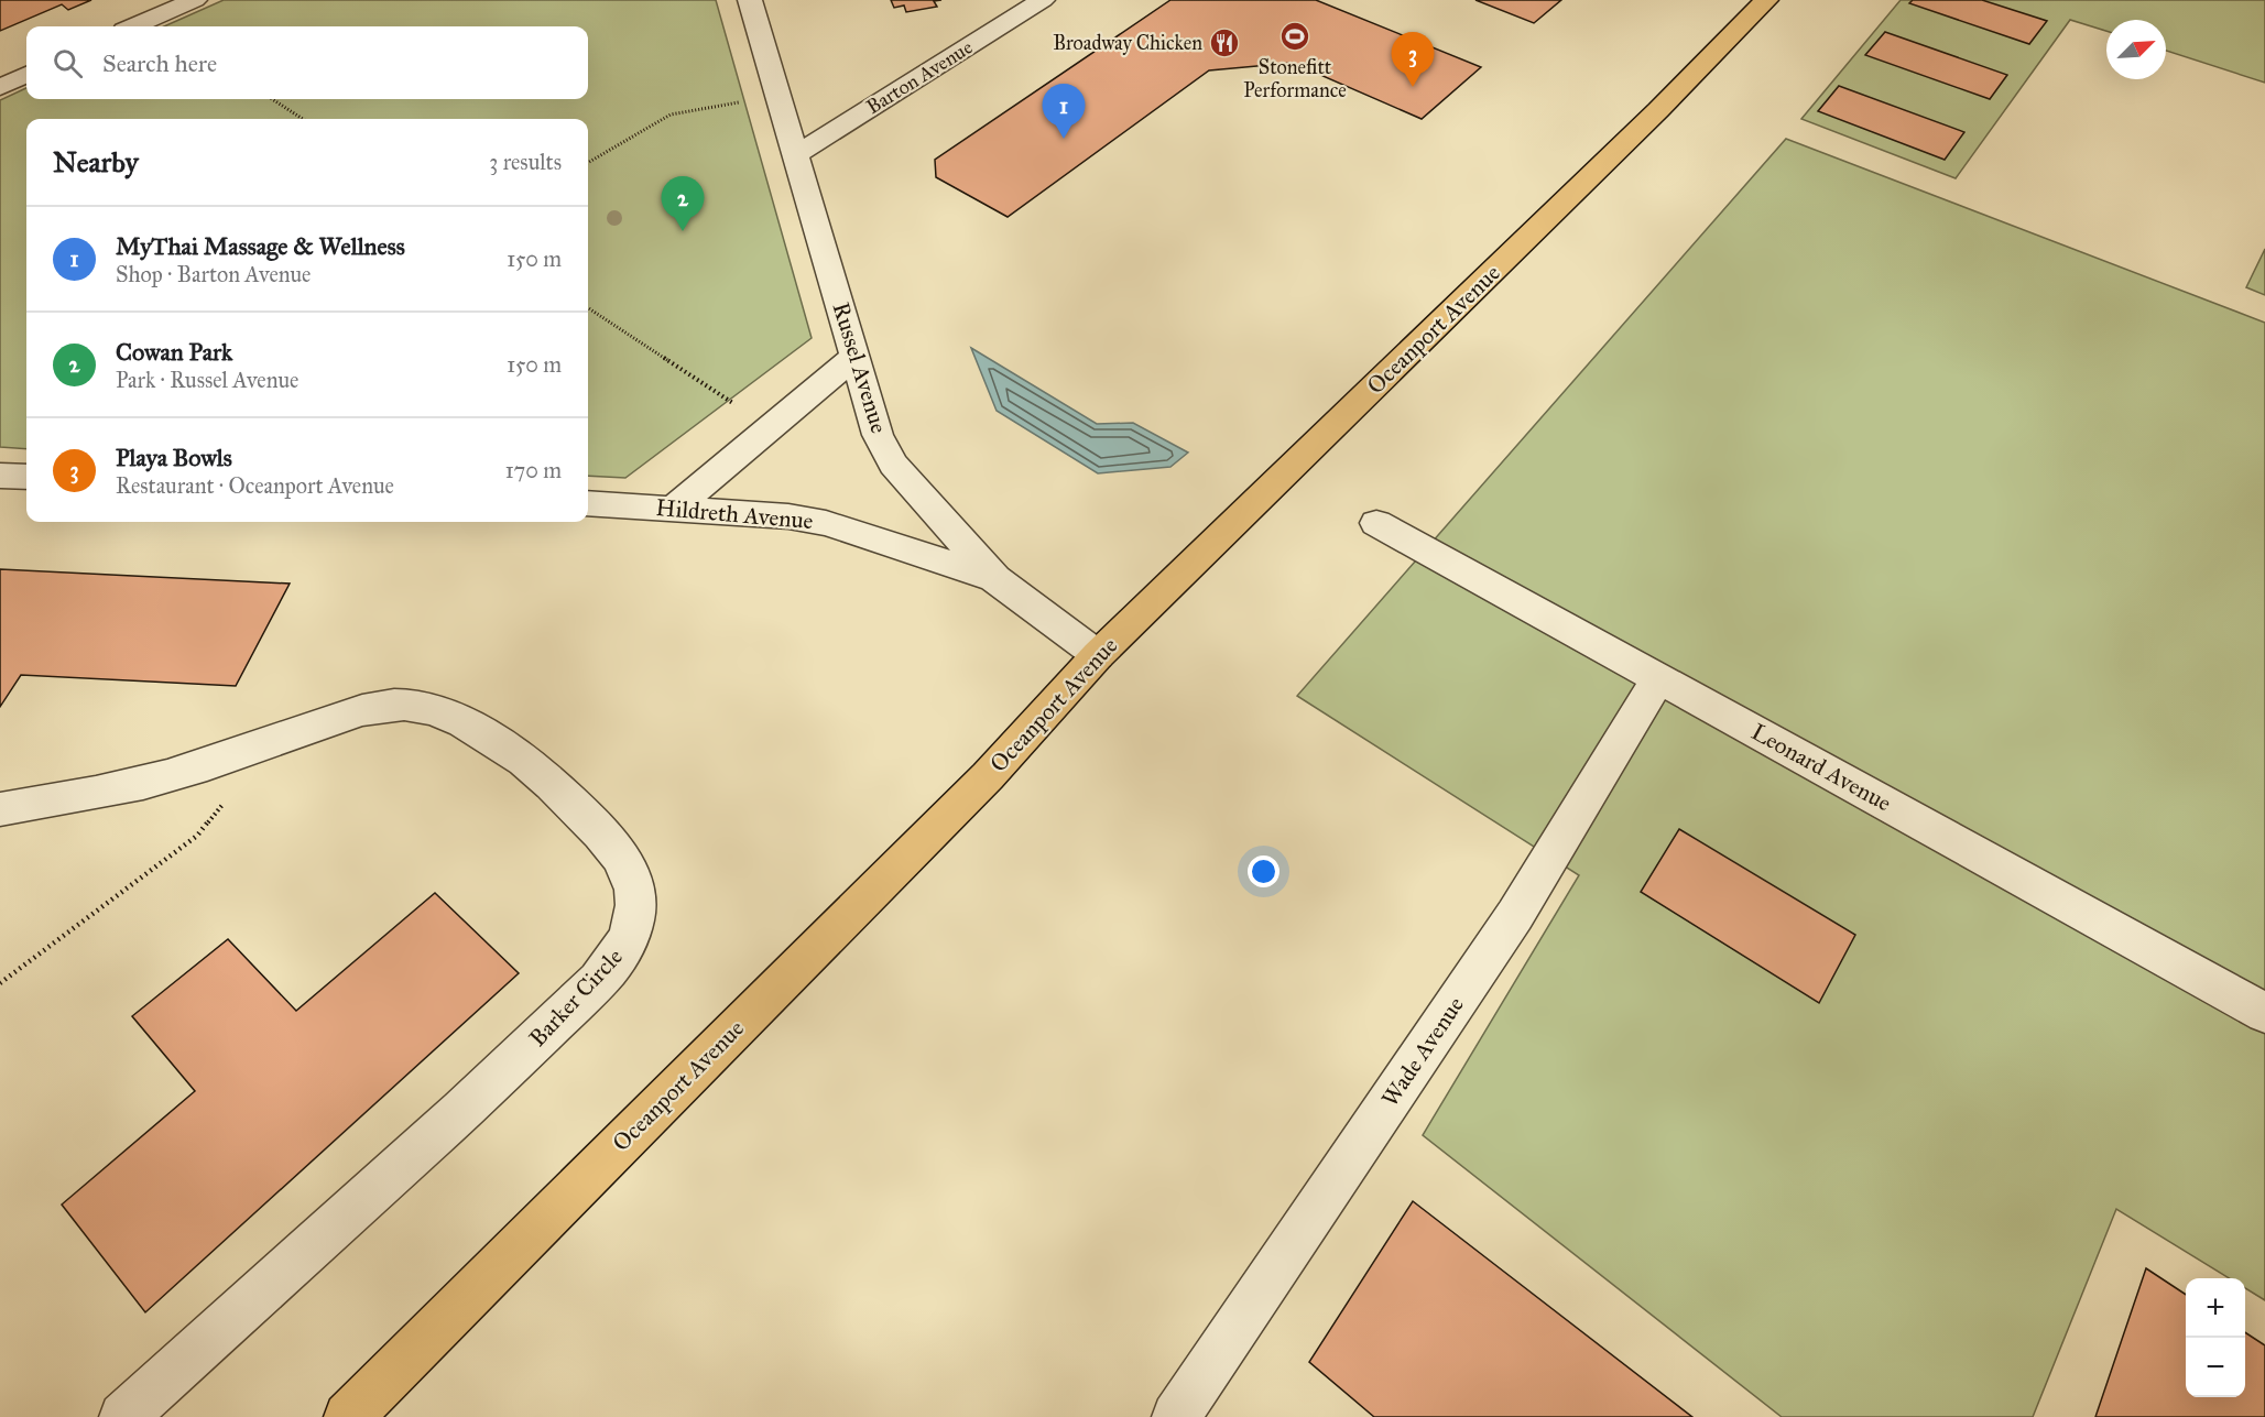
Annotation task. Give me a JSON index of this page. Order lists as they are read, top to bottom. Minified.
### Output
{"streets":{"main road":["Oceanport Avenue"],"street":["Barton Avenue","Russel Avenue","Hildreth Avenue","Leonard Avenue","Barker Circle","Wade Avenue"]},"crossings":[["Barton Avenue","Russel Avenue"],["Oceanport Avenue","Russel Avenue"],["Russel Avenue","Hildreth Avenue"],["Leonard Avenue","Wade Avenue"]],"places":{"sports":["Stonefitt Performance"],"restaurant":["Broadway Chicken"]},"north":"top right","page":{"search":"Search here","pins":["3","1","2"],"heading":["Nearby","3 results"],"list":[{"mark":"1","name":"MyThai Massage & Wellness","note":"Shop · Barton Avenue","value":"150 m"},{"mark":"2","name":"Cowan Park","note":"Park · Russel Avenue","value":"150 m"},{"mark":"3","name":"Playa Bowls","note":"Restaurant · Oceanport Avenue","value":"170 m"}],"map_buttons":["+","−"]}}
